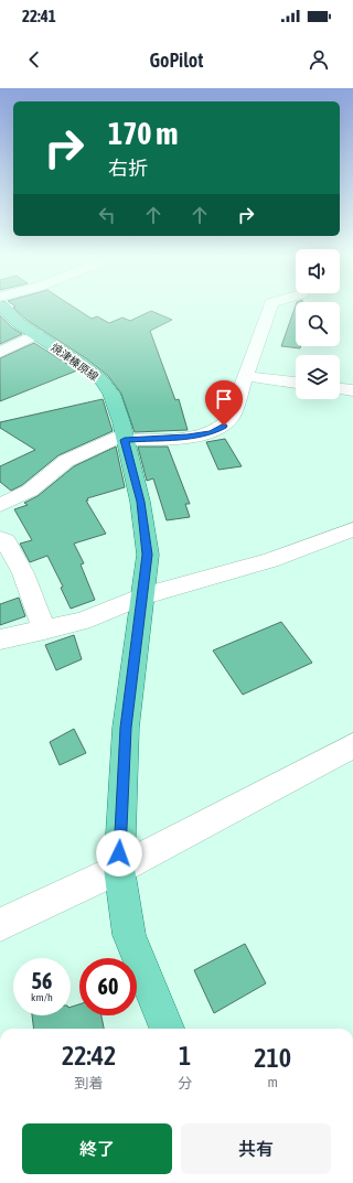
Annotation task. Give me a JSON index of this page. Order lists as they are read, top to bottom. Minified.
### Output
{"streets":{"main road":["焼津榛原線"]},"page":{"status":"22:41","header":"GoPilot","turn":["170 m","右折"],"speed":"56 km/h","limit":"60","eta":["22:42","到着","1","分","210","m"],"buttons":["終了","共有"]}}
